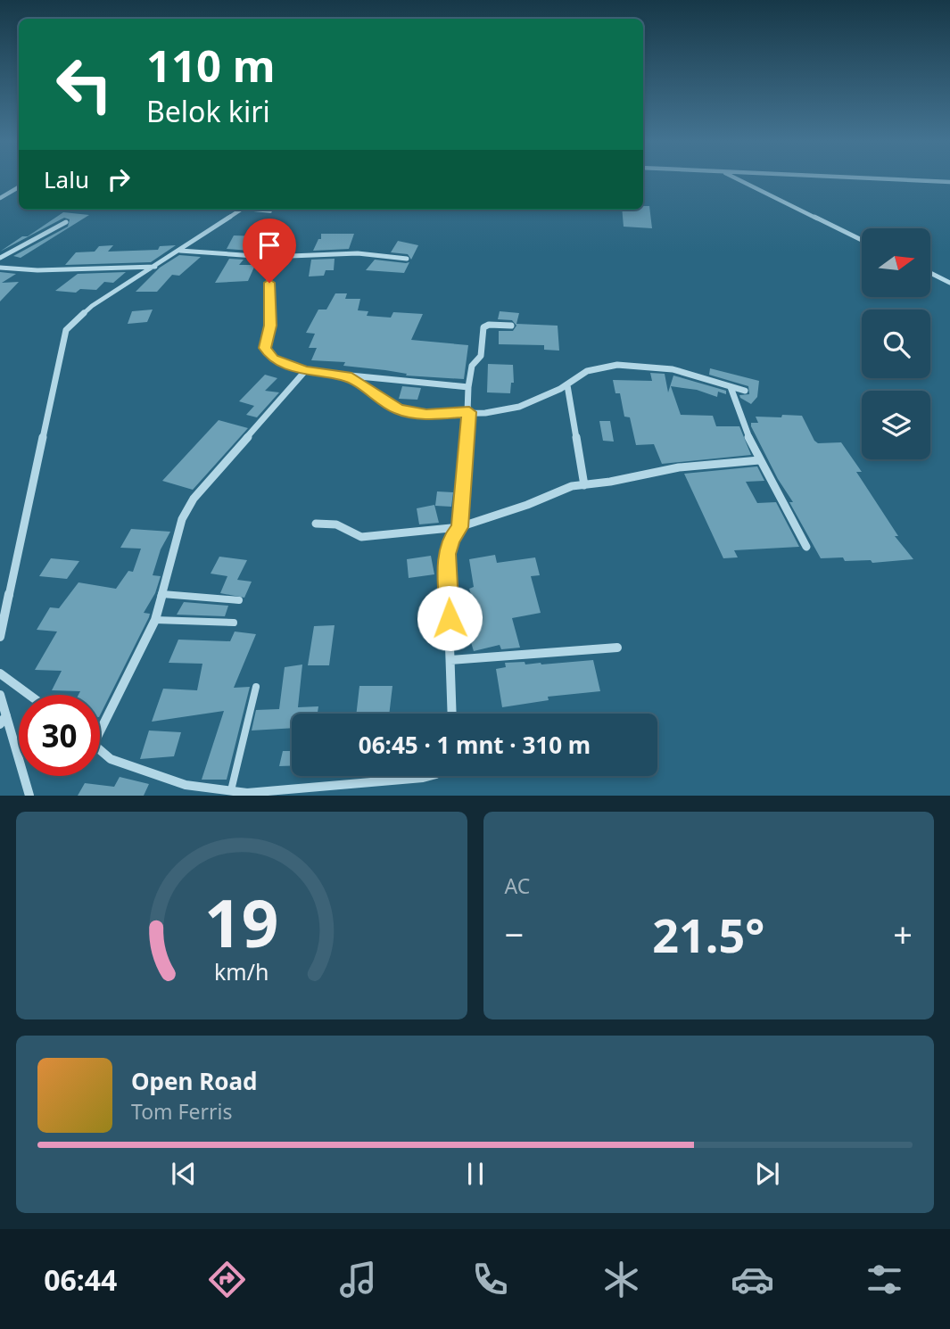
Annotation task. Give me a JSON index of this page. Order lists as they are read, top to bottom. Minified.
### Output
{"north":"right","page":{"turn":["110 m","Belok kiri"],"then":"Lalu","limit":"30","trip":"06:45 · 1 mnt · 310 m","tile":"AC","heat":["−","21.5°","+"],"song":["Open Road","Tom Ferris"],"tabs":"06:44","gauge":["19","km/h"]}}
